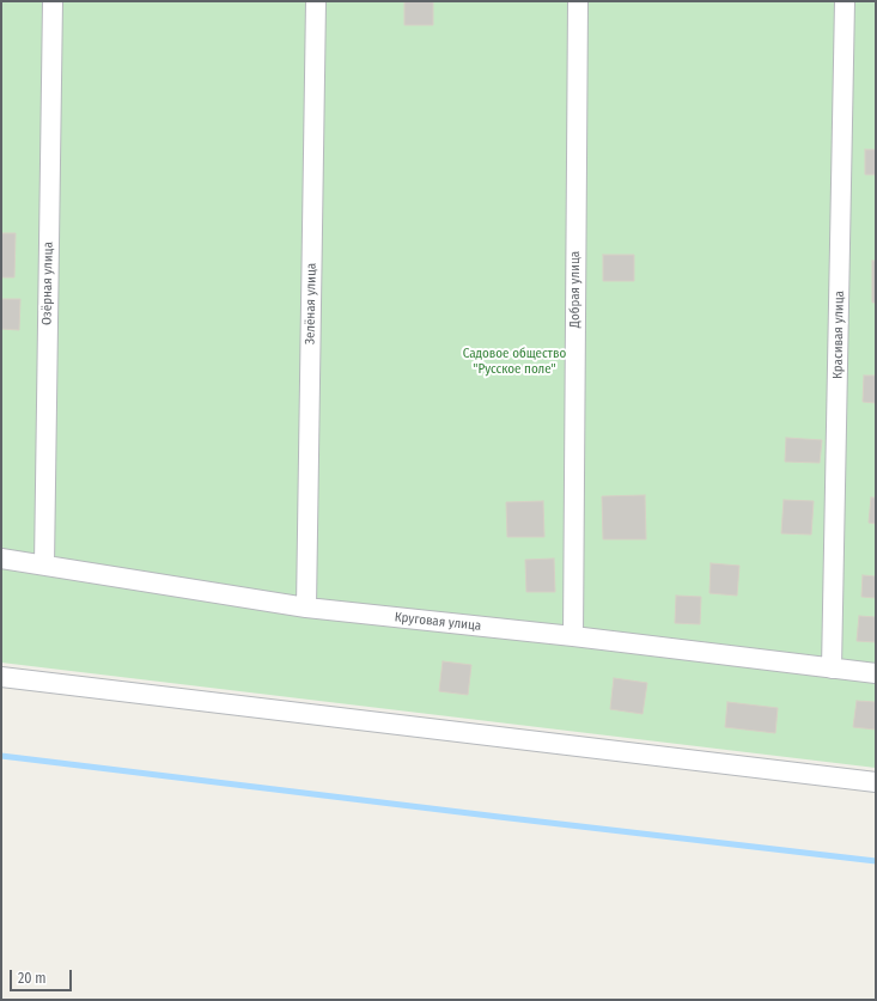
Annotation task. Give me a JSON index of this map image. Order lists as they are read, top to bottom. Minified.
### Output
{"streets":{"street":["Озёрная улица","Добрая улица","Зелёная улица","Красивая улица","Круговая улица"]},"crossings":[["Озёрная улица","Круговая улица"],["Добрая улица","Круговая улица"],["Зелёная улица","Круговая улица"],["Красивая улица","Круговая улица"]],"parks":["Садовое общество \"Русское поле\""],"scale_bar":"20 m"}
